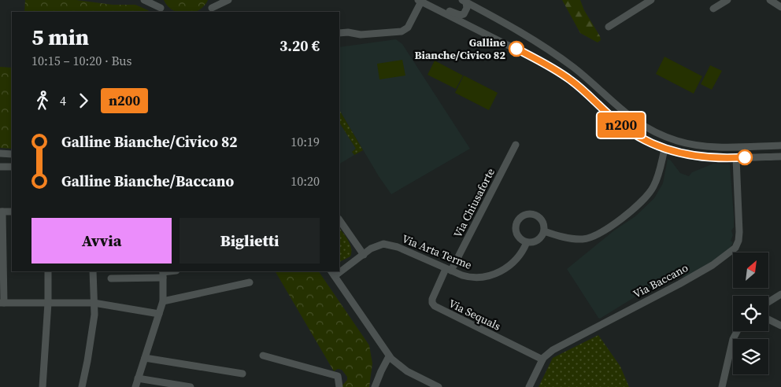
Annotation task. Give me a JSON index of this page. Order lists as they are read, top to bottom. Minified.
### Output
{"streets":{"street":["Via Chiusaforte","Via Arta Terme","Via Baccano","Via Sequals"]},"crossings":[["Via Chiusaforte","Via Arta Terme"],["Via Chiusaforte","Via Sequals"],["Via Arta Terme","Via Sequals"],["Via Baccano","Via Sequals"]],"places":["Galline Bianche/Civico 82"],"lines":["bus line n200"],"north":"top right","page":{"on_map":"n200","heading":["5 min","10:15 – 10:20 · Bus","3.20 €"],"legs":["4","n200"],"list":[{"name":"Galline Bianche/Civico 82","value":"10:19"},{"name":"Galline Bianche/Baccano","value":"10:20"}],"buttons":["Avvia","Biglietti"]}}
